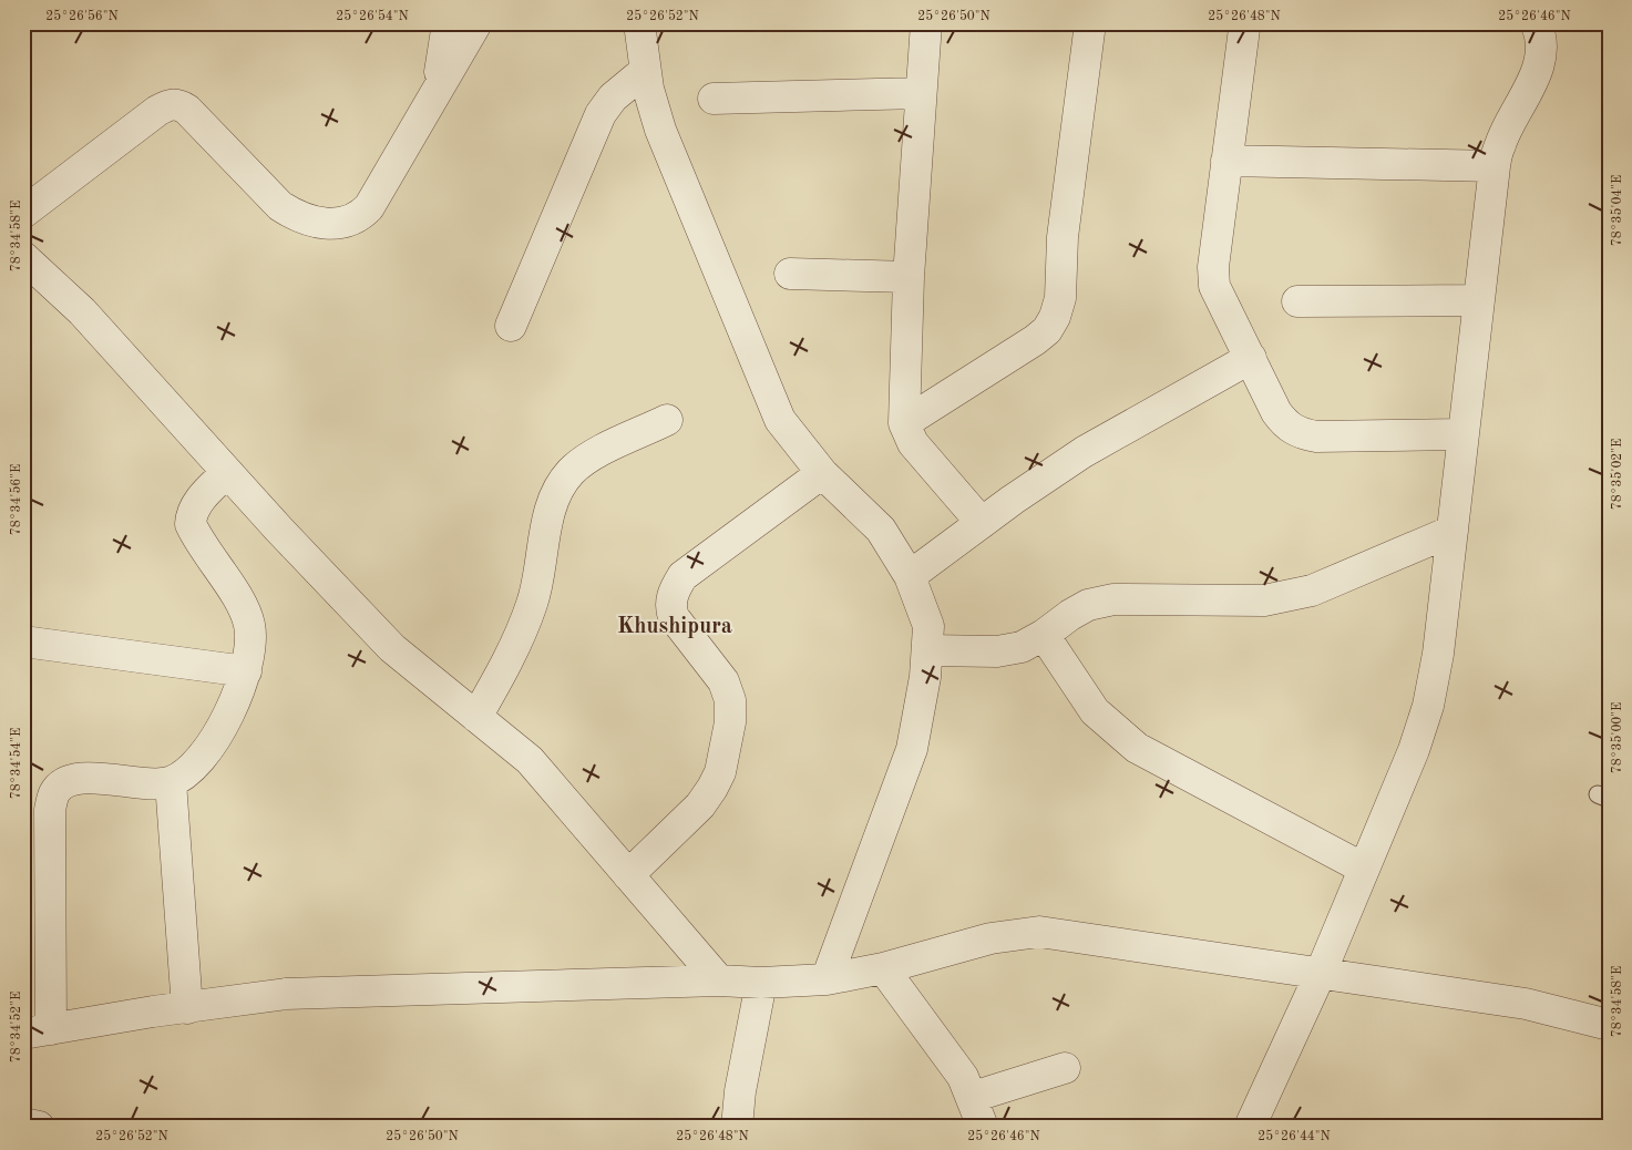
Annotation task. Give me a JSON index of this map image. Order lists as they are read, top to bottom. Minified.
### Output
{"districts":["Khushipura"],"coordinates":["25°26'56\"N","25°26'54\"N","25°26'52\"N","25°26'50\"N","25°26'48\"N","25°26'46\"N","78°35'04\"E","78°34'58\"E","78°35'02\"E","78°34'56\"E","78°35'00\"E","78°34'54\"E","78°34'52\"E","25°26'44\"N"]}
